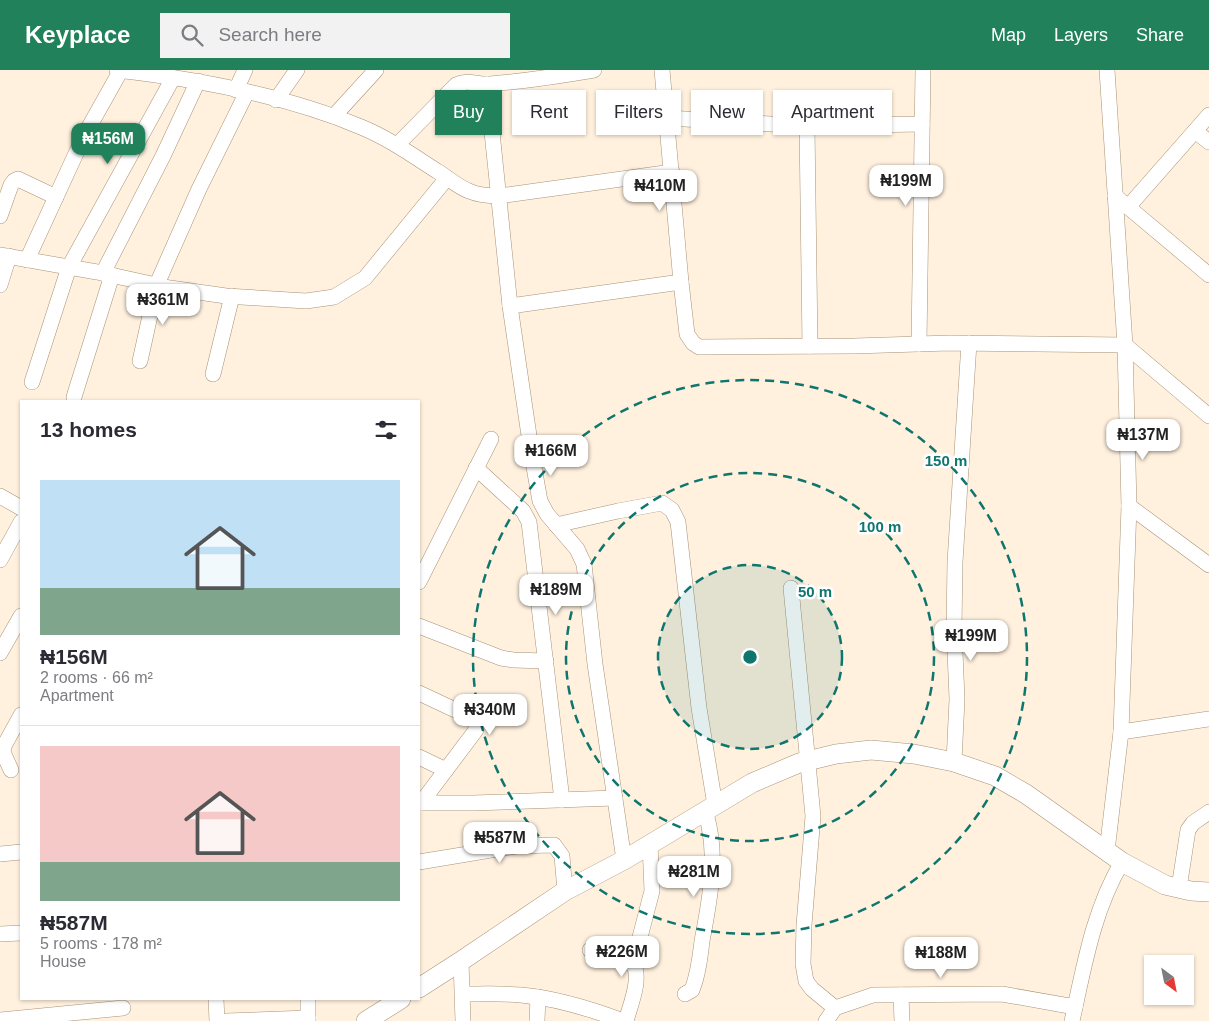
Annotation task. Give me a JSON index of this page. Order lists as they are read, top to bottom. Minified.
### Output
{"north":"bottom right","page":{"header":"Keyplace","search":"Search here","nav":["Map","Layers","Share"],"chip":["Buy","Rent","Filters","New","Apartment"],"price":["₦156M","₦199M","₦410M","₦361M","₦137M","₦166M","₦189M","₦199M","₦340M","₦587M","₦281M","₦226M","₦188M"],"heading":"13 homes","list":[{"name":"₦156M","note":"2 rooms · 66 m² · Apartment"},{"name":"₦587M","note":"5 rooms · 178 m² · House"}]},"rings":["150 m","100 m","50 m"]}
